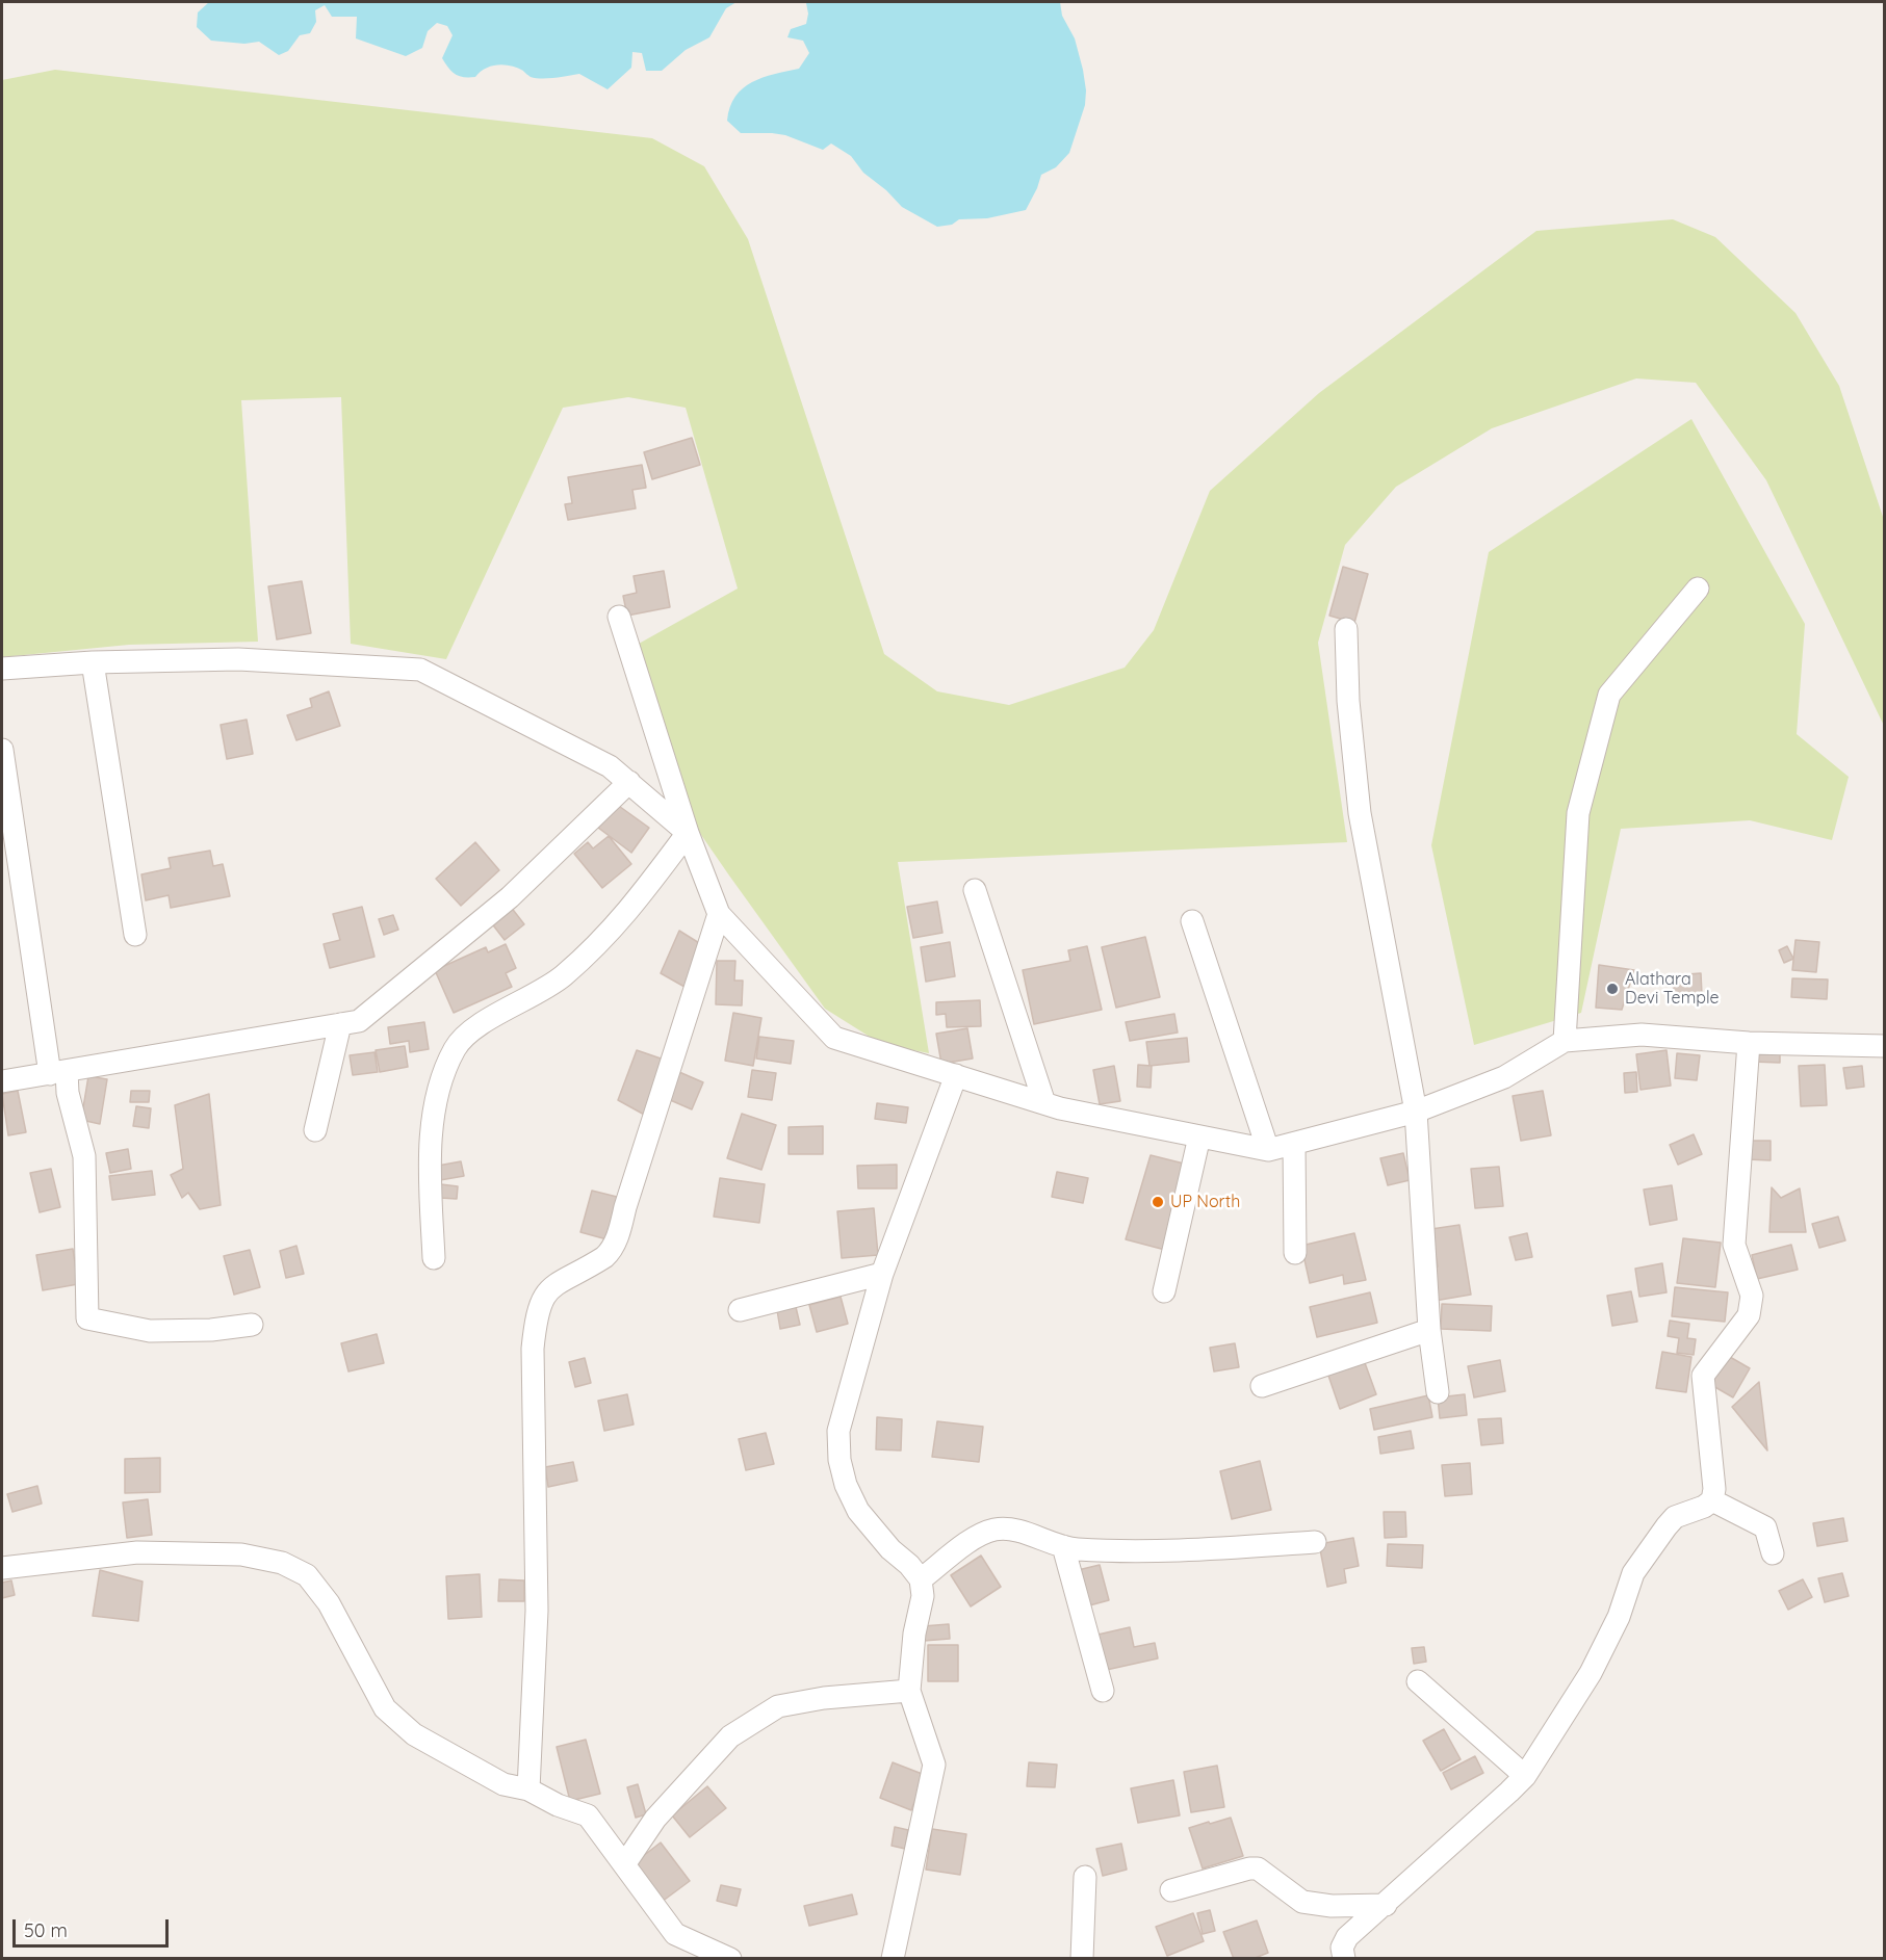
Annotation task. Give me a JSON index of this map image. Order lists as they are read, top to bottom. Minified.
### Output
{"places":["Alathara Devi Temple","UP North"],"scale_bar":"50 m"}
